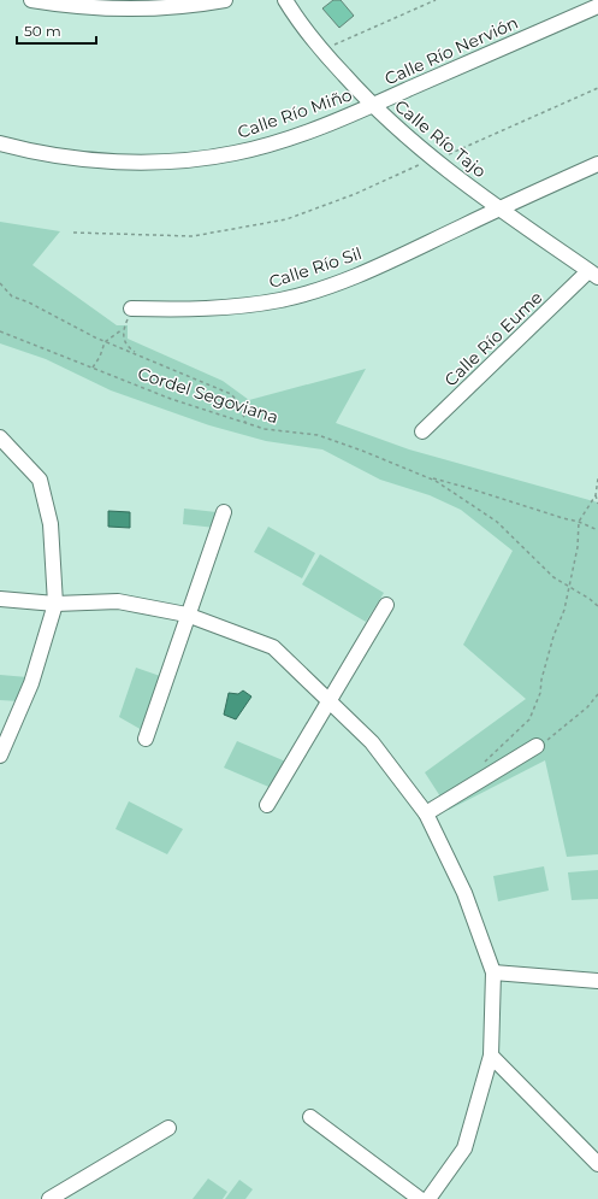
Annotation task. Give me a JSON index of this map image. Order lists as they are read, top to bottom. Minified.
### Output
{"streets":{"street":["Calle Río Nervión","Calle Río Miño","Calle Río Tajo","Calle Río Sil","Calle Río Eume"],"path":["Cordel Segoviana"]},"crossings":[["Calle Río Nervión","Calle Río Miño"],["Calle Río Nervión","Calle Río Tajo"],["Calle Río Miño","Calle Río Tajo"],["Calle Río Tajo","Calle Río Sil"],["Calle Río Tajo","Calle Río Eume"]],"scale_bar":"50 m"}
